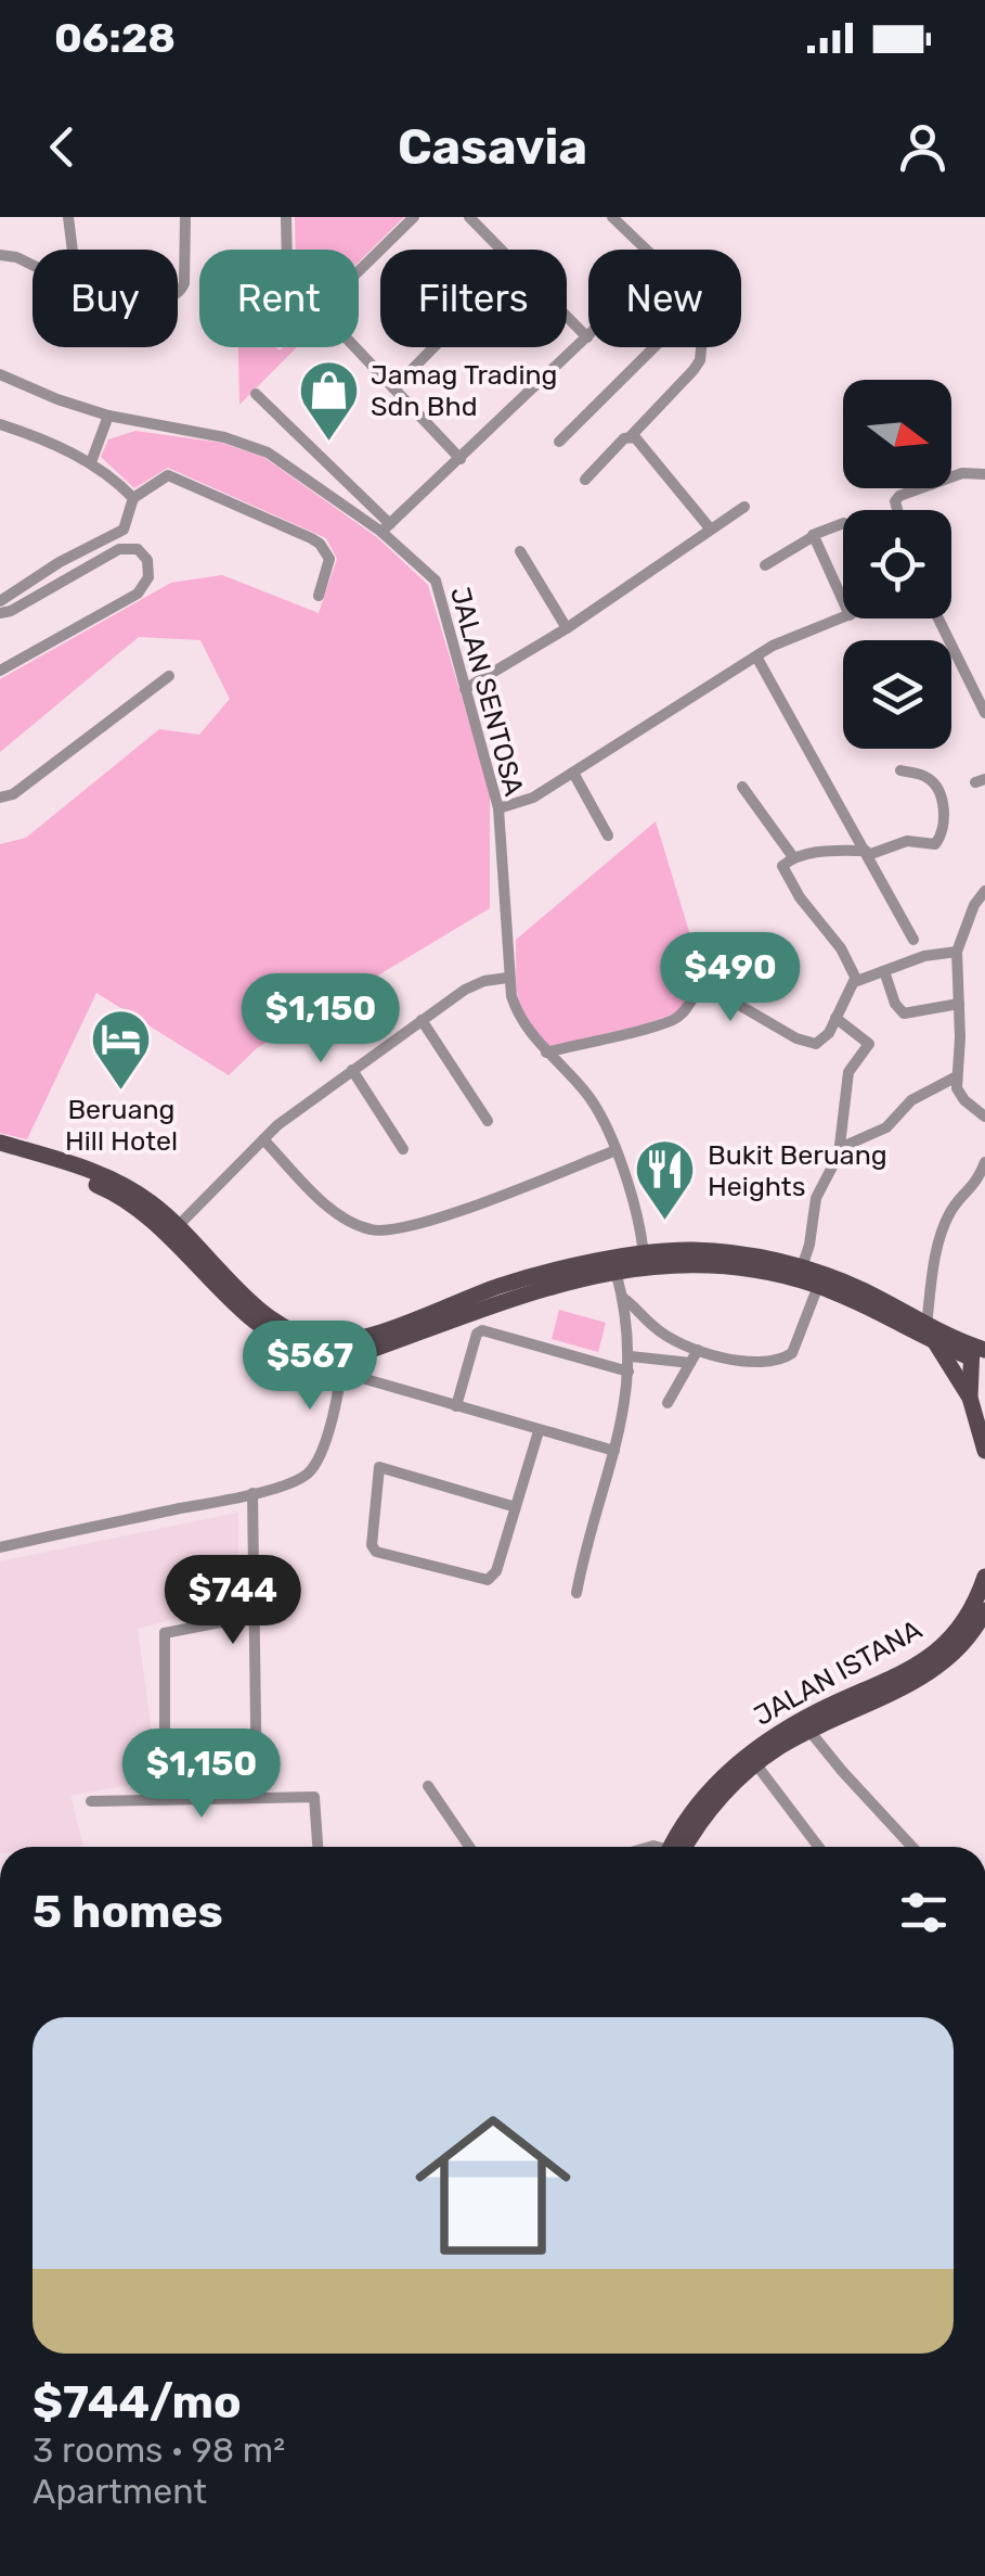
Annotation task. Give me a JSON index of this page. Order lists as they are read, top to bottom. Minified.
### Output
{"streets":{"main road":["JALAN ISTANA"],"street":["JALAN SENTOSA"]},"places":{"shop":["Jamag Trading Sdn Bhd"],"hotel":["Beruang Hill Hotel"],"restaurant":["Bukit Beruang Heights"]},"north":"right","page":{"status":"06:28","header":"Casavia","chip":["Buy","Rent","Filters","New"],"price":["$490","$1,150","$567","$744","$1,150"],"heading":"5 homes","list":[{"name":"$744/mo","note":"3 rooms · 98 m² · Apartment"}]}}
